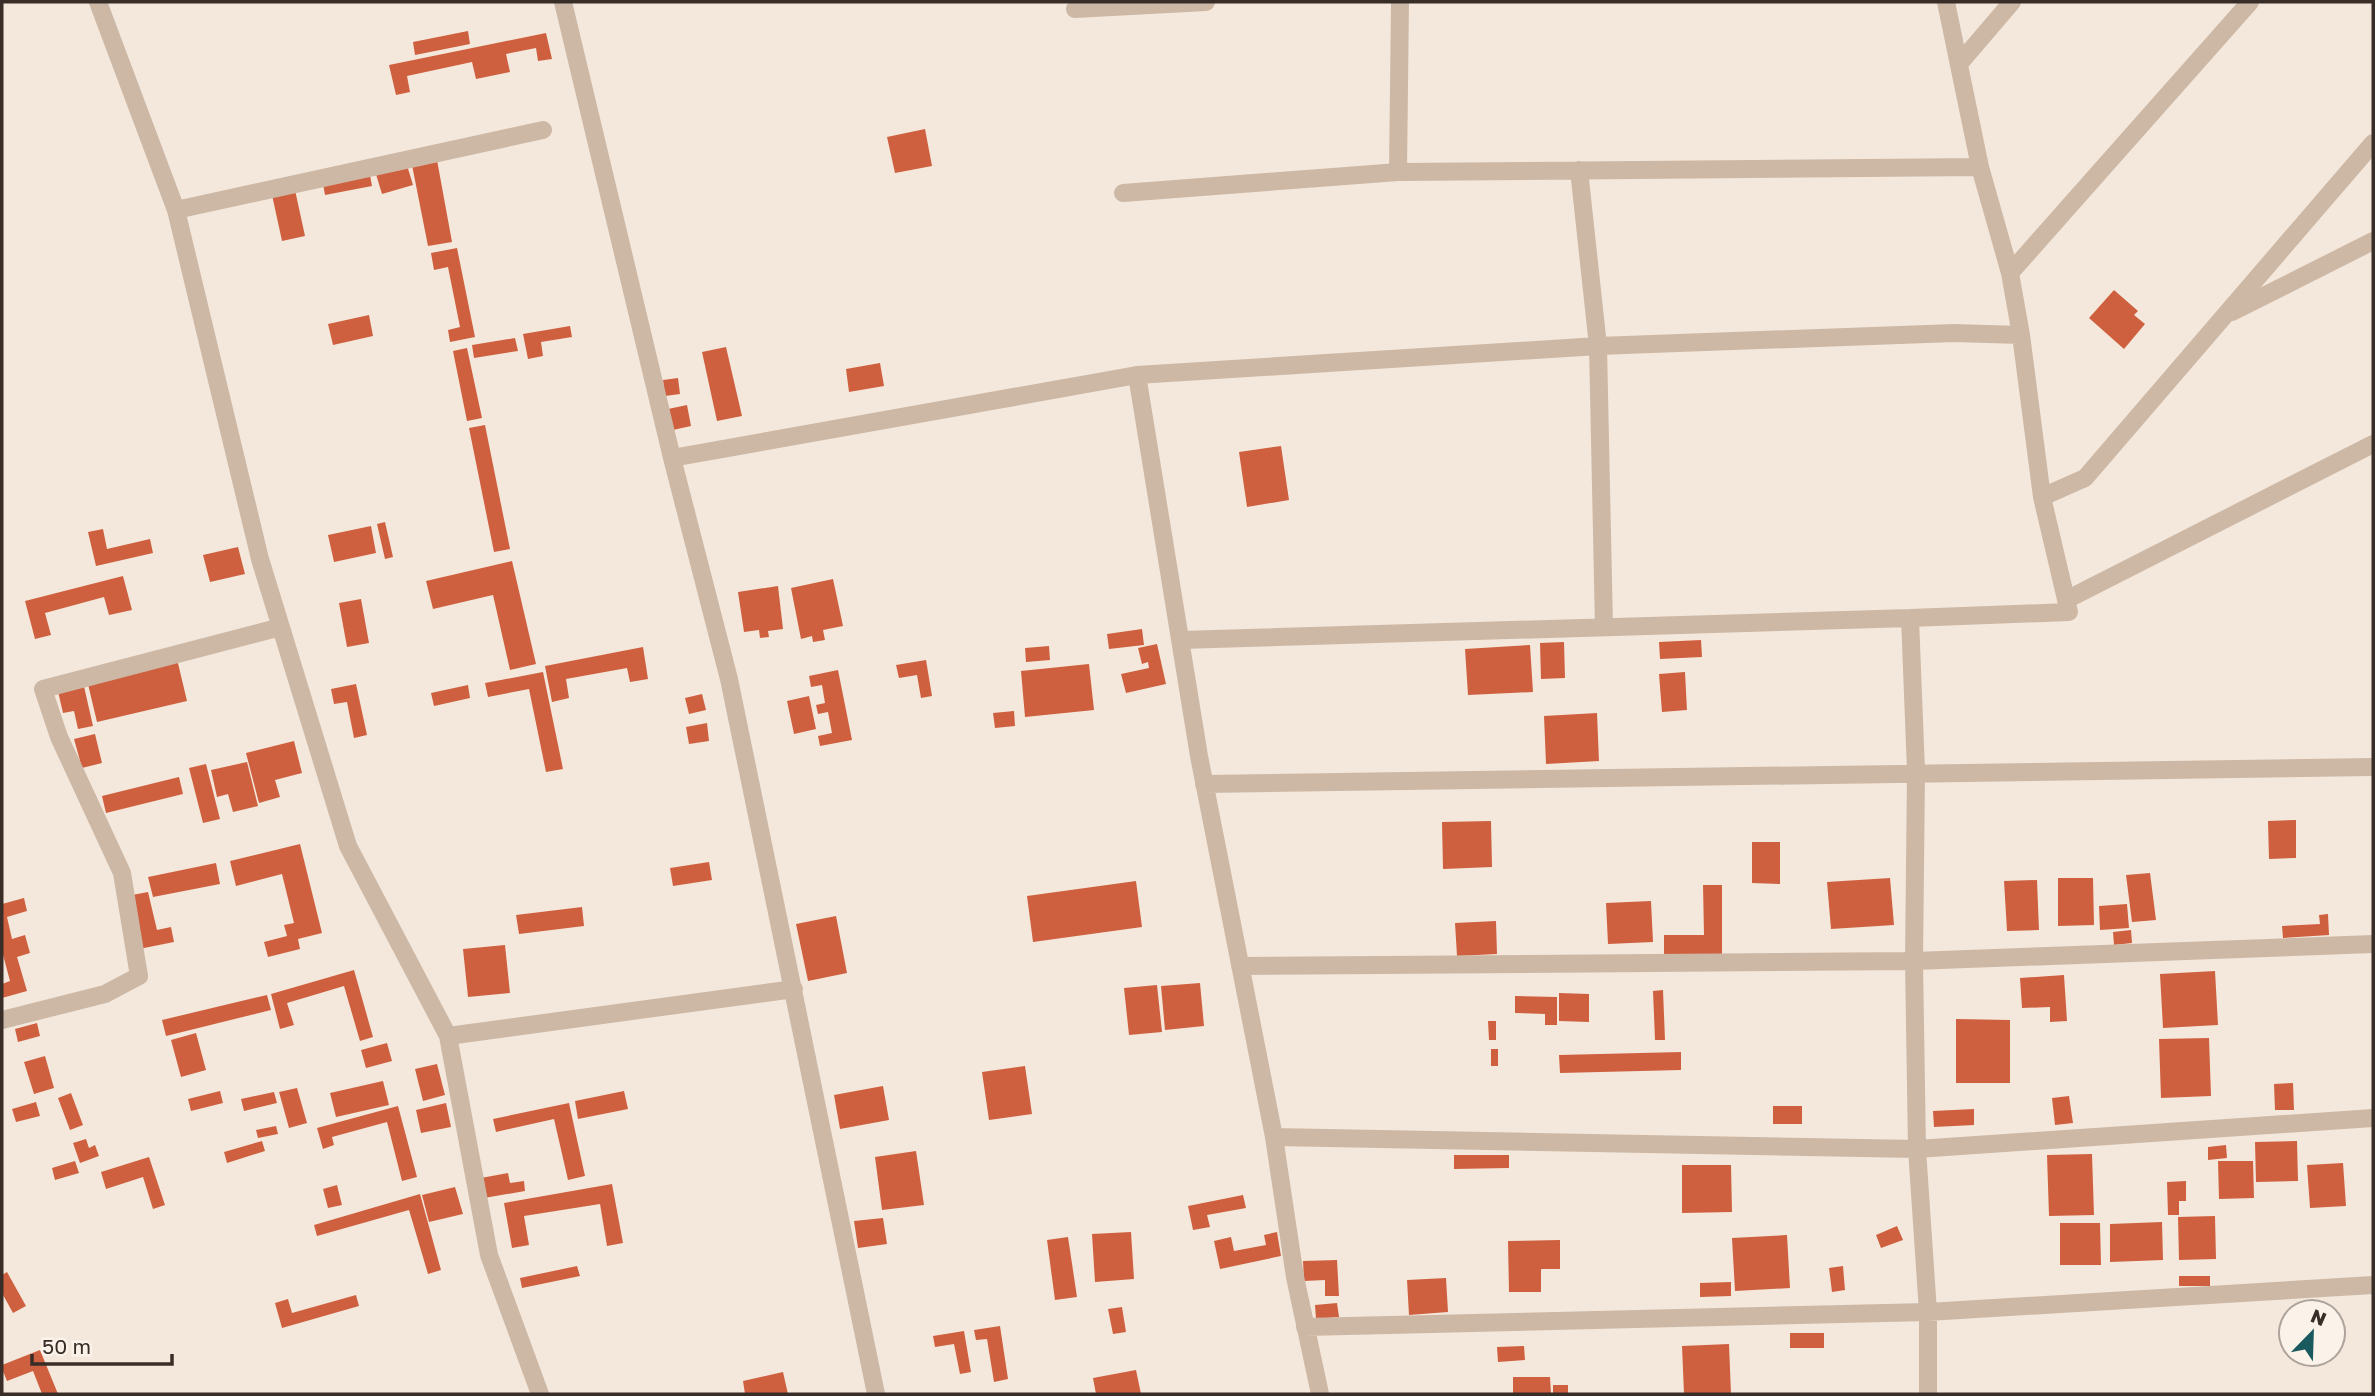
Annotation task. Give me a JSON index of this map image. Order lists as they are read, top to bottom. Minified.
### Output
{"scale_bar":"50 m","north":"top right"}
